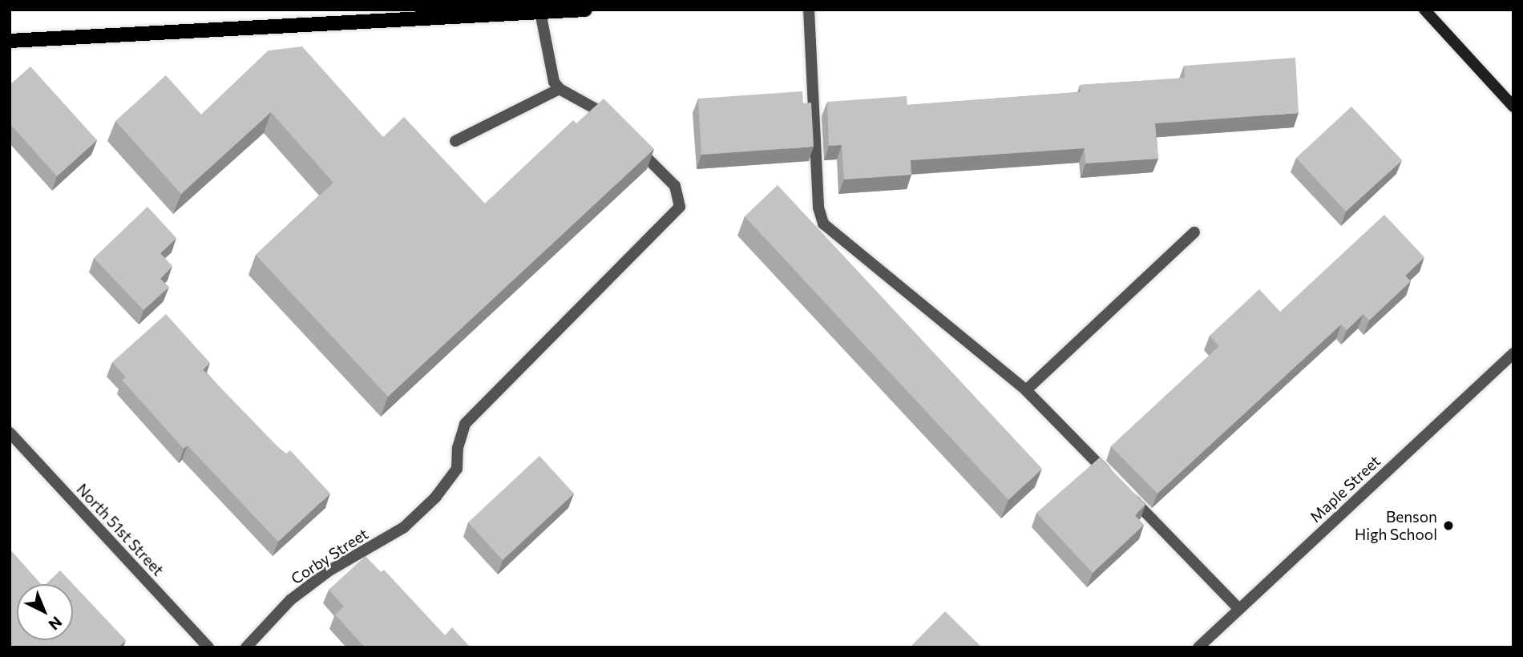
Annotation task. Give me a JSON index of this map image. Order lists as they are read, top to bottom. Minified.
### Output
{"streets":{"street":["Maple Street","North 51st Street","Corby Street"]},"places":["Benson High School"],"north":"bottom right"}
